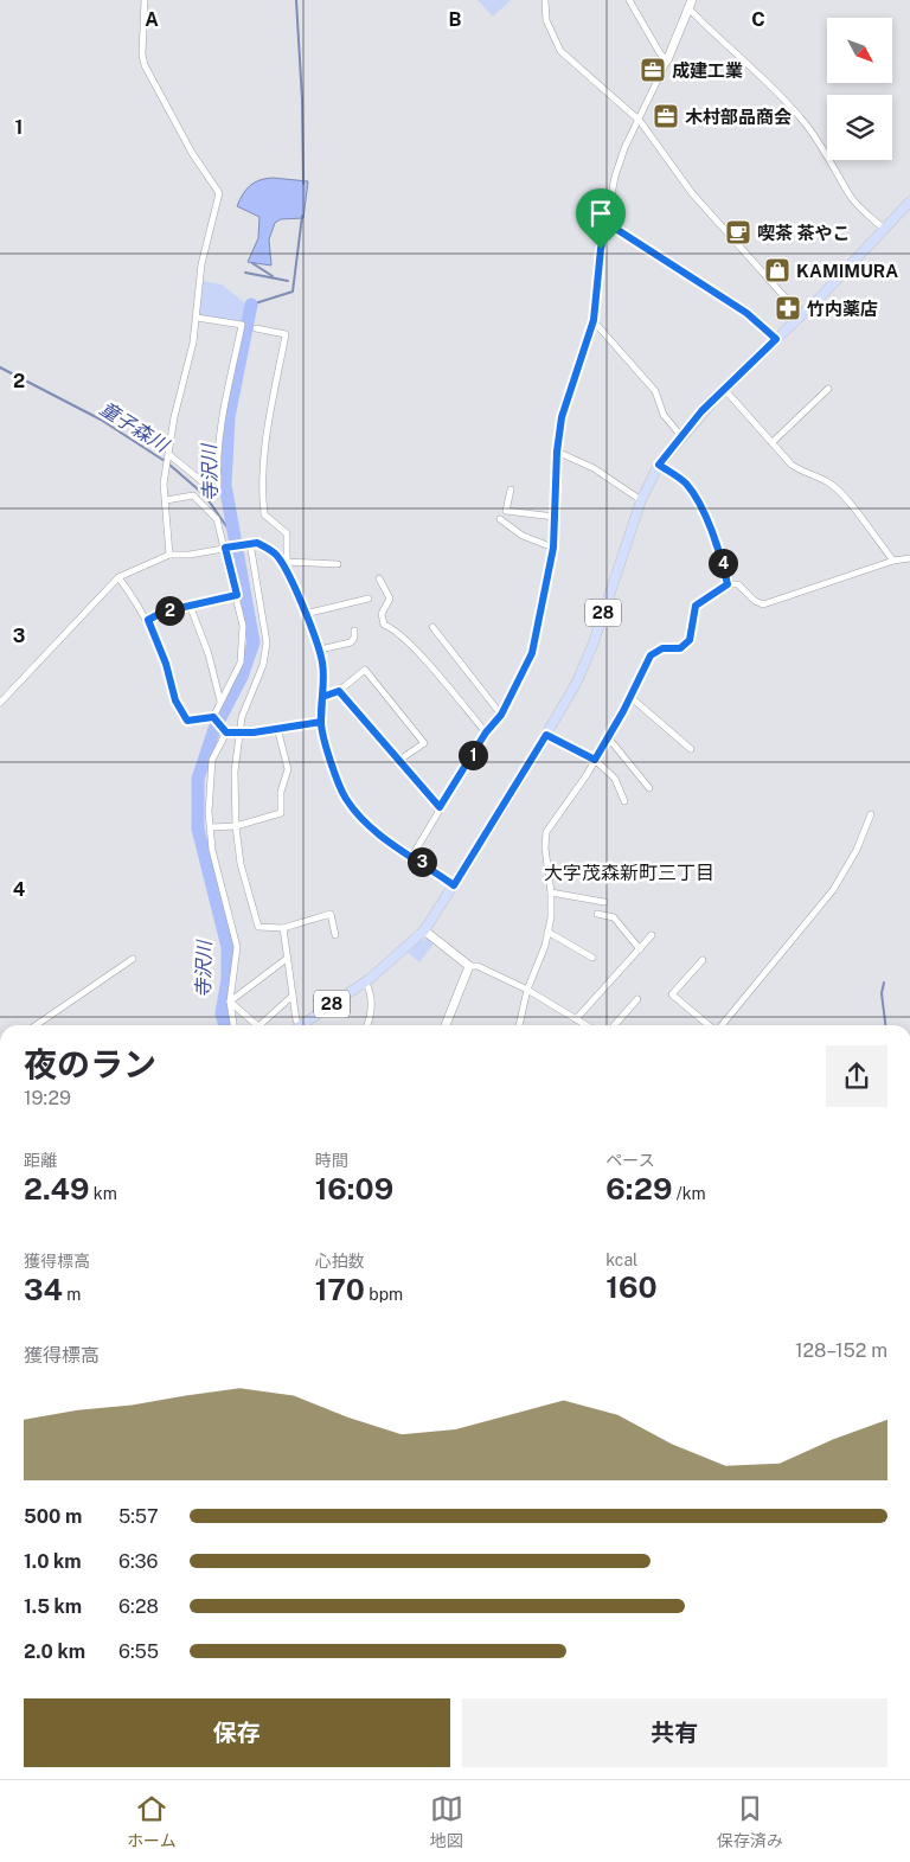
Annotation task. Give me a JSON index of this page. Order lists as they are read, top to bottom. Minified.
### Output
{"streets":{"main road":["28"]},"districts":["大字茂森新町三丁目"],"water":["童子森川","寺沢川"],"places":{"office":["成建工業","木村部品商会"],"cafe":["喫茶 茶やこ"],"shop":["KAMIMURA"],"pharmacy":["竹内薬店"]},"north":"bottom right","page":{"pins":["4","2","1","3"],"heading":["夜のラン","19:29"],"stats":[["距離","2.49 km"],["時間","16:09"],["ペース","6:29 /km"],["獲得標高","34 m"],["心拍数","170 bpm"],["kcal","160"]],"chart":["獲得標高","128–152 m"],"list":[{"name":"500 m","note":"5:57"},{"name":"1.0 km","note":"6:36"},{"name":"1.5 km","note":"6:28"},{"name":"2.0 km","note":"6:55"}],"buttons":["保存","共有"],"tabs":["ホーム","地図","保存済み"]},"grid":{"columns":["A","B","C"],"rows":["1","2","3","4"]}}
